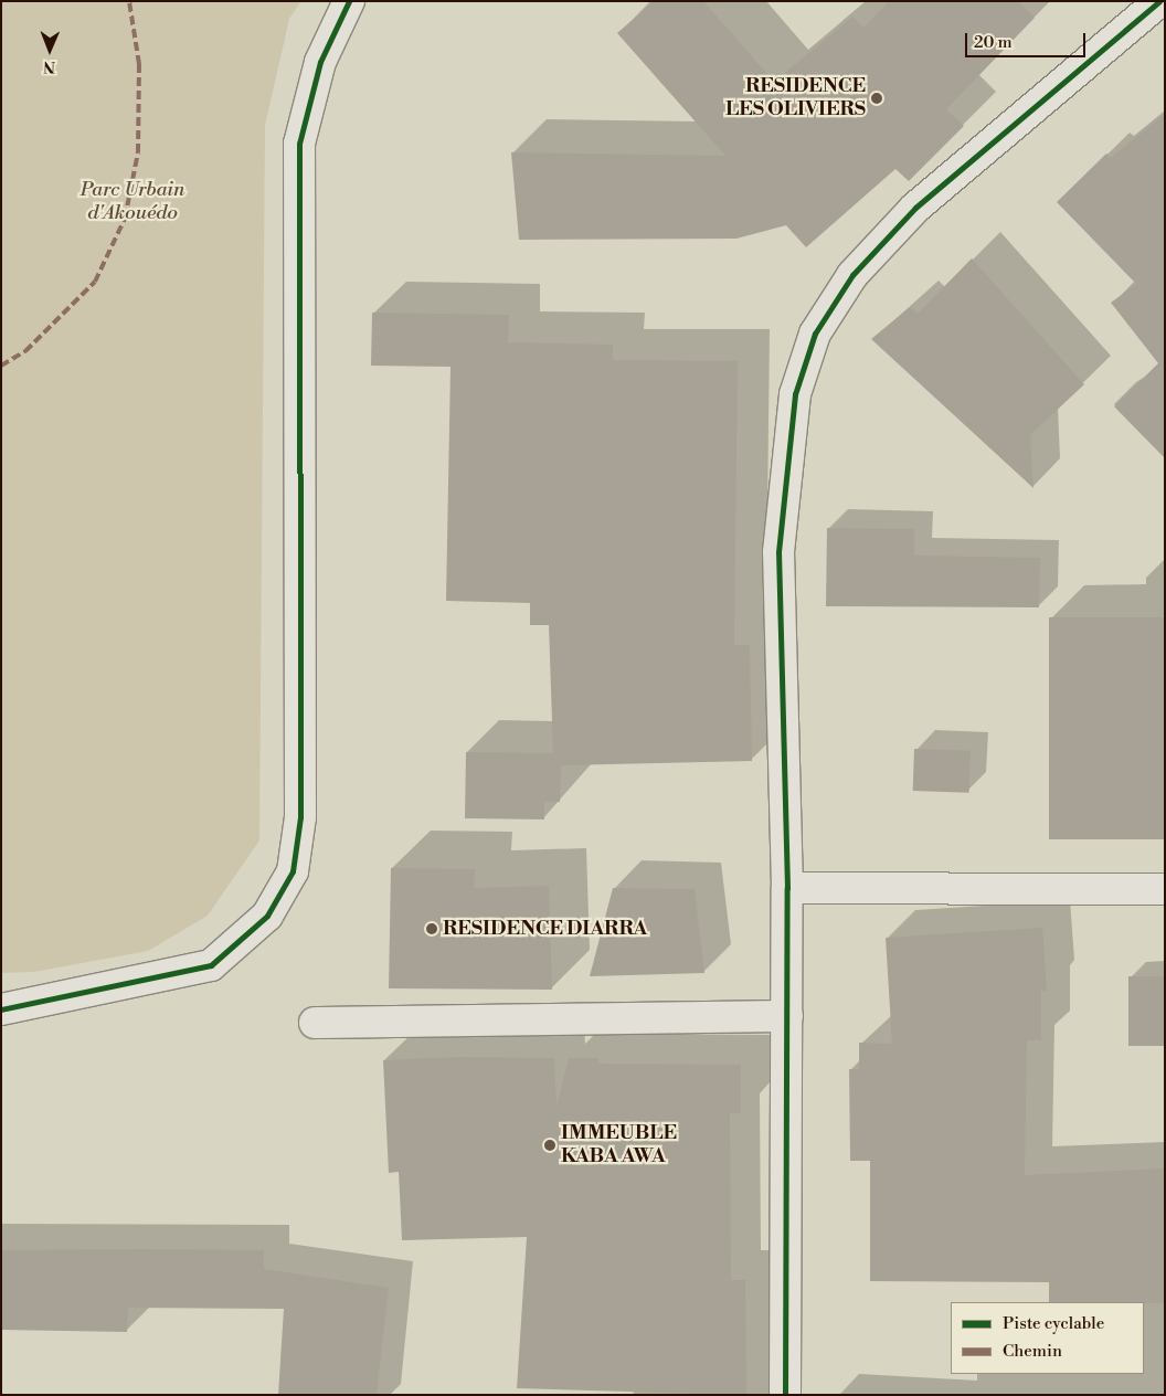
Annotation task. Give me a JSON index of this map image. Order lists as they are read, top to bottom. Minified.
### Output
{"parks":["Parc Urbain d'Akouédo"],"places":["RESIDENCE LES OLIVIERS","RESIDENCE DIARRA","IMMEUBLE KABA AWA"],"legend":["Piste cyclable","Chemin"],"scale_bar":"20 m","north":"bottom"}
